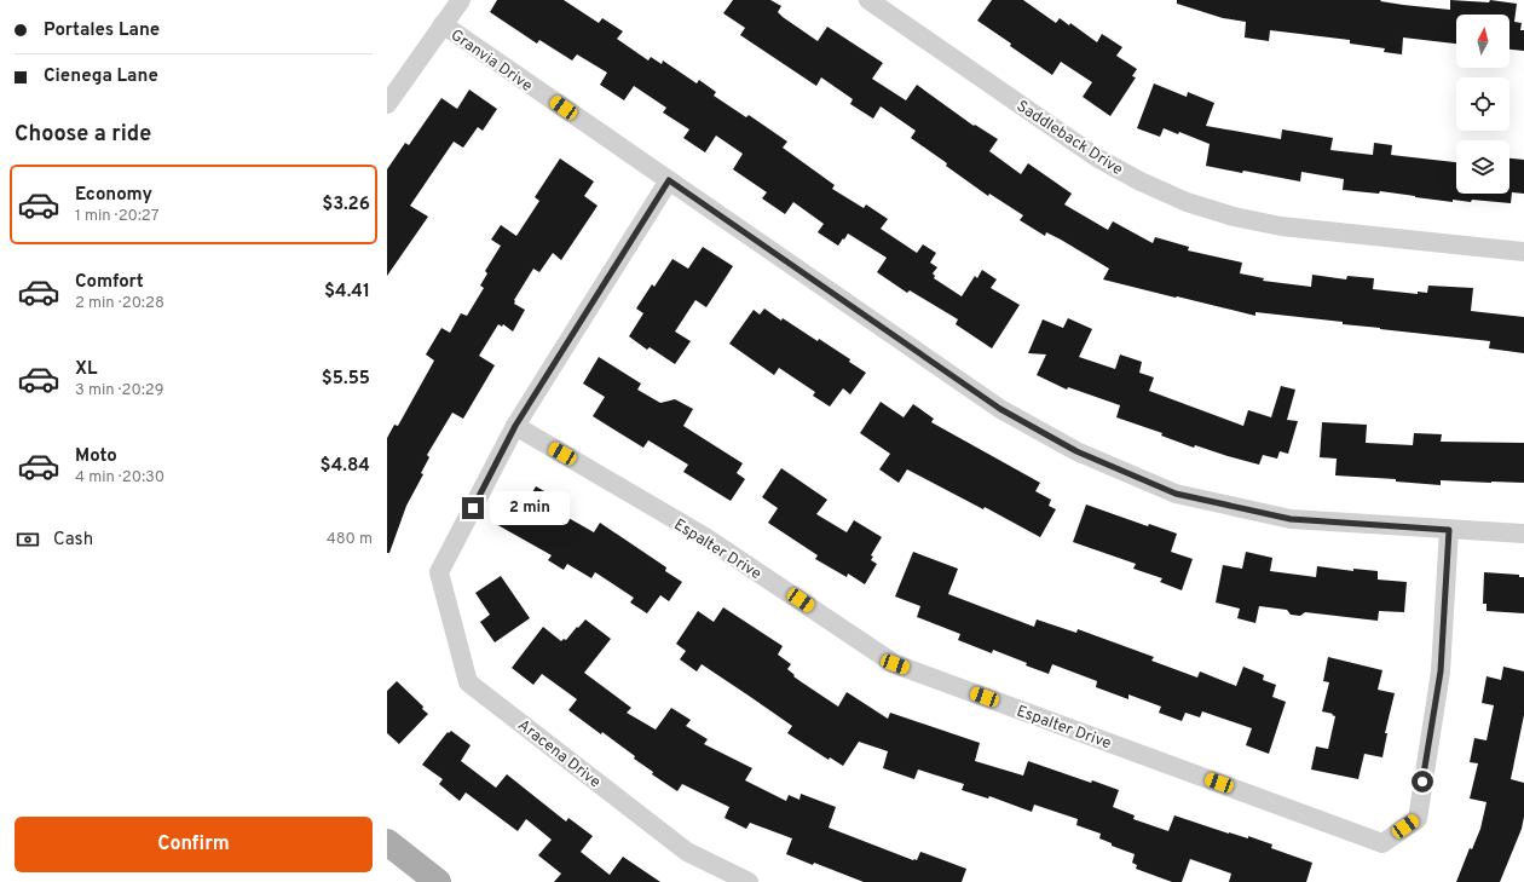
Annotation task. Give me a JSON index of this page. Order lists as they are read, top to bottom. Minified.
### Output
{"streets":{"street":["Granvia Drive","Saddleback Drive","Espalter Drive","Aracena Drive"]},"crossings":[["Granvia Drive","Espalter Drive"],["Espalter Drive","Aracena Drive"]],"north":"top","page":{"banner":["Portales Lane","Cienega Lane"],"heading":"Choose a ride","list":[{"name":"Economy","note":"1 min · 20:27","value":"$3.26"},{"name":"Comfort","note":"2 min · 20:28","value":"$4.41"},{"name":"XL","note":"3 min · 20:29","value":"$5.55"},{"name":"Moto","note":"4 min · 20:30","value":"$4.84"}],"bubble":"2 min","pay":["Cash","480 m"],"buttons":"Confirm"}}
